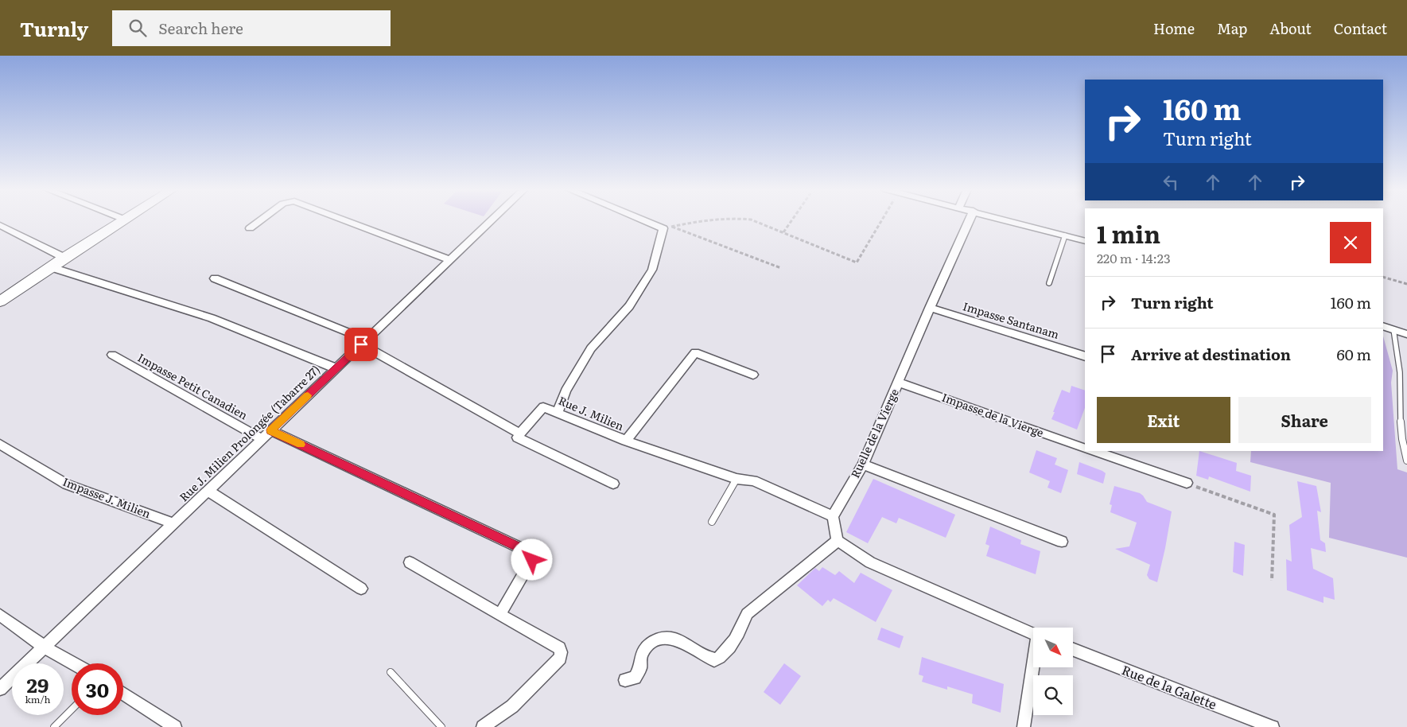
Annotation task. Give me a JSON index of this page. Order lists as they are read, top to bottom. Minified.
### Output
{"streets":{"street":["Impasse Santanam","Impasse Petit Canadien","Rue J. Milien","Impasse de la Vierge","Rue J. Milien Prolongée (Tabarre 27)","Ruelle de la Vierge","Impasse J. Milien","Rue de la Galette"]},"crossings":[["Impasse Santanam","Ruelle de la Vierge"],["Impasse Petit Canadien","Rue J. Milien Prolongée (Tabarre 27)"],["Rue J. Milien","Ruelle de la Vierge"],["Impasse de la Vierge","Ruelle de la Vierge"],["Rue J. Milien Prolongée (Tabarre 27)","Impasse J. Milien"]],"north":"bottom right","page":{"header":"Turnly","search":"Search here","nav":["Home","Map","About","Contact"],"turn":["160 m","Turn right"],"heading":["1 min","220 m · 14:23"],"list":[{"name":"Turn right","value":"160 m"},{"name":"Arrive at destination","value":"60 m"}],"buttons":["Exit","Share"],"speed":"29 km/h","limit":"30"}}
